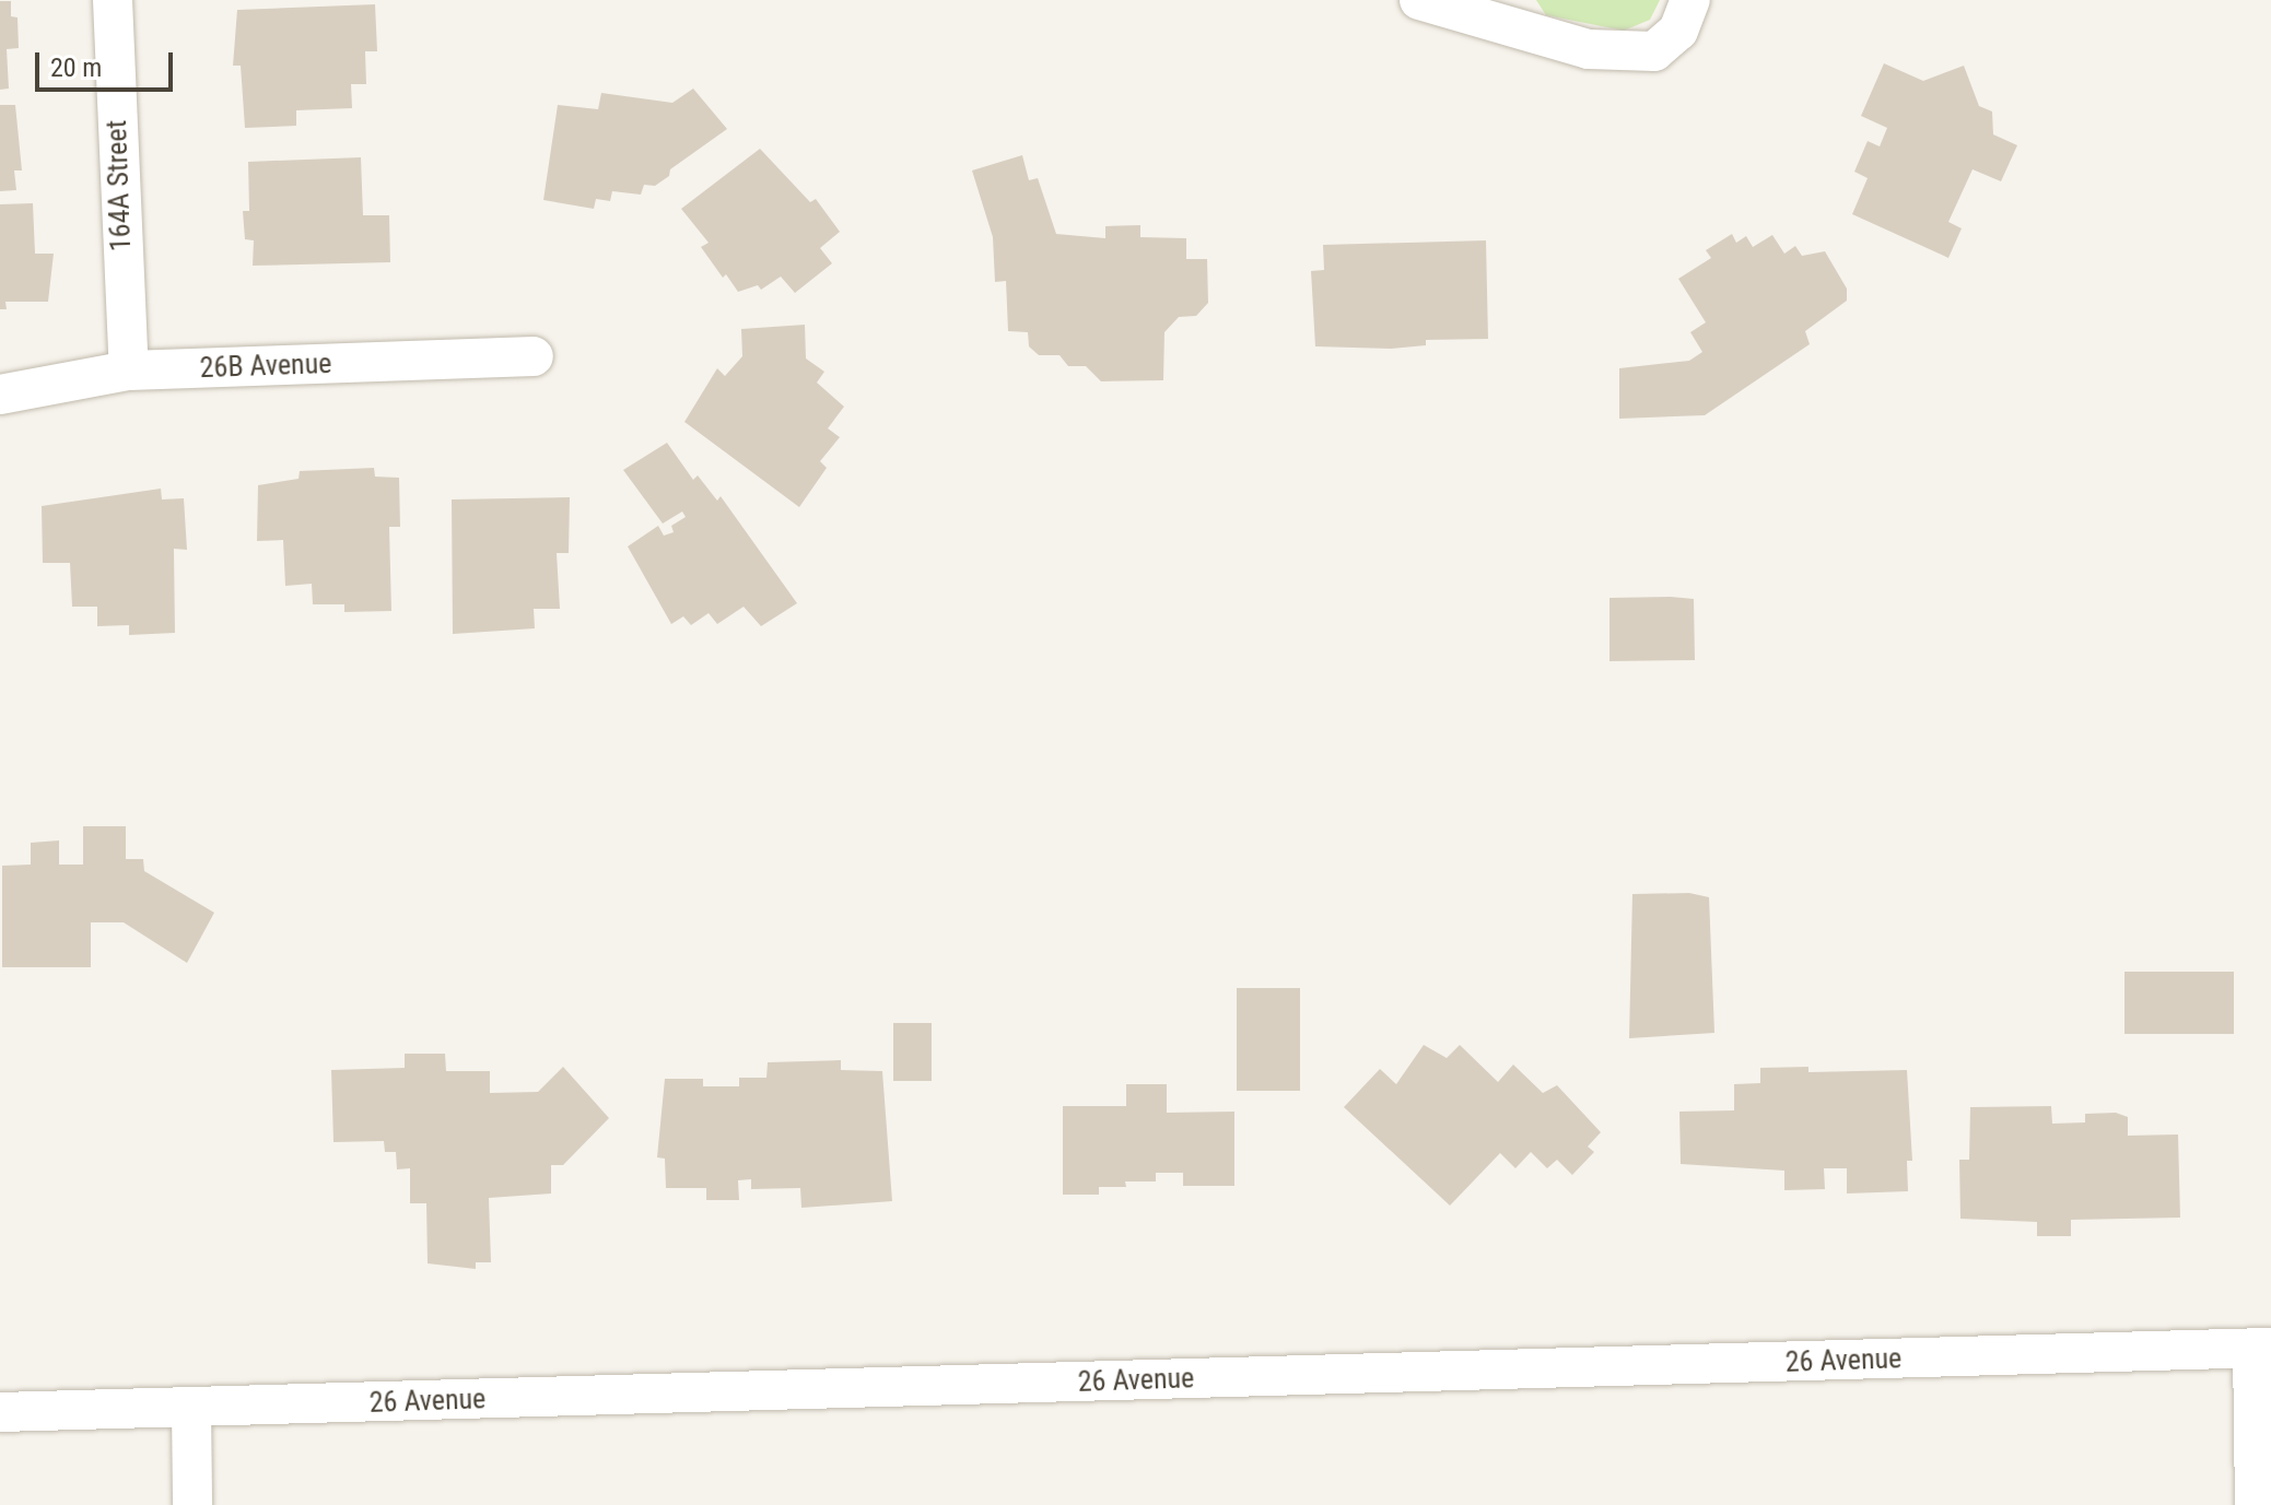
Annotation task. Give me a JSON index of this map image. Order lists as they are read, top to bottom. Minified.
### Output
{"streets":{"street":["164A Street","26B Avenue","26 Avenue"]},"crossings":[["164A Street","26B Avenue"]],"scale_bar":"20 m"}
